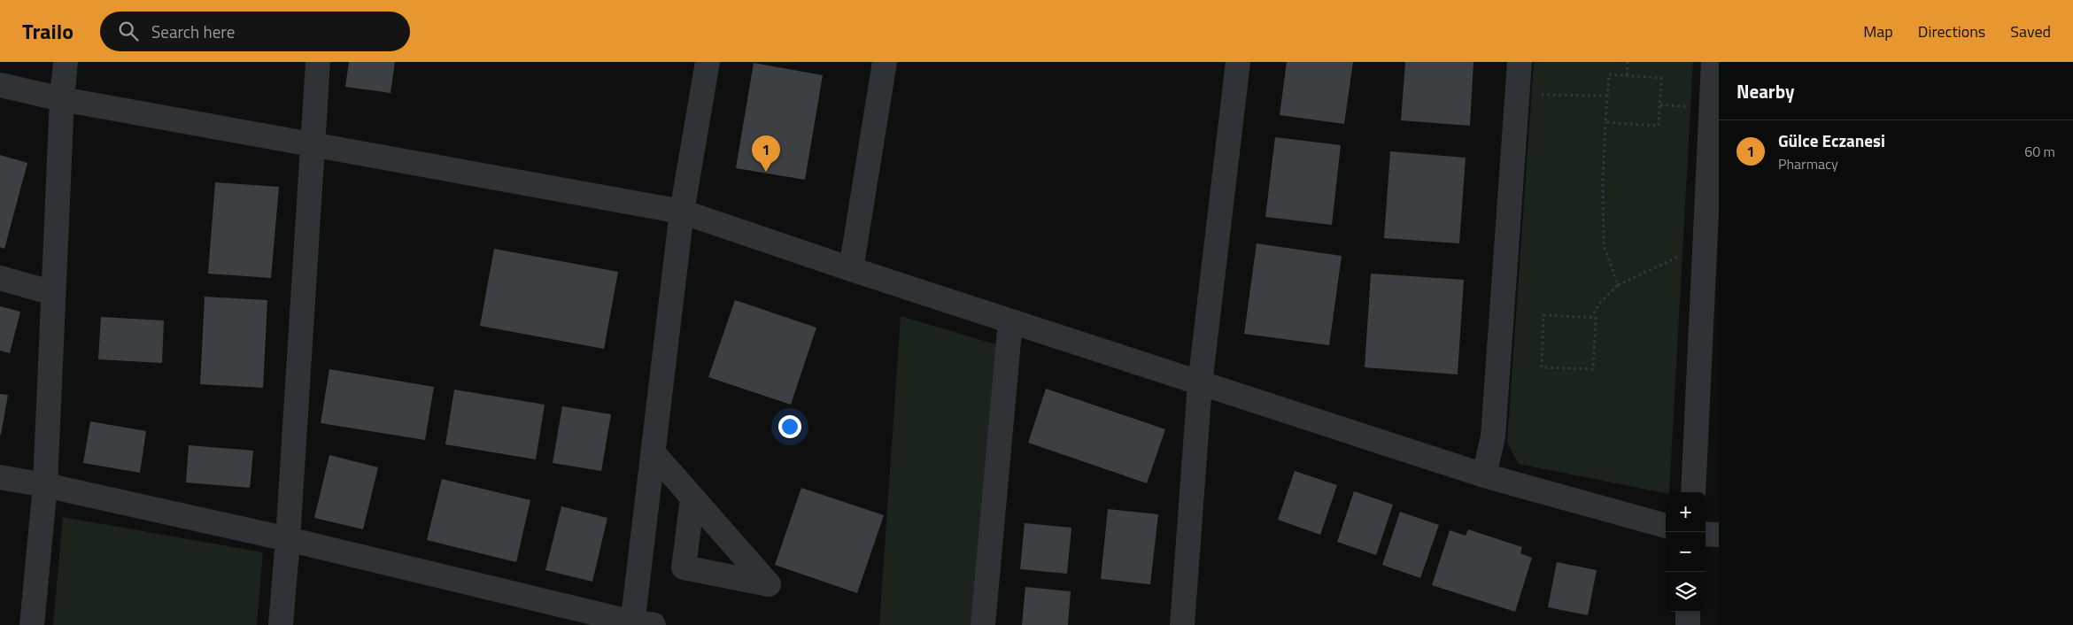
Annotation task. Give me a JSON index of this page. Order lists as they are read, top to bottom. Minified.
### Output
{"page":{"header":"Trailo","search":"Search here","nav":["Map","Directions","Saved"],"heading":"Nearby","list":[{"mark":"1","name":"Gülce Eczanesi","note":"Pharmacy","value":"60 m"}],"pins":"1","map_buttons":["+","−"]}}
